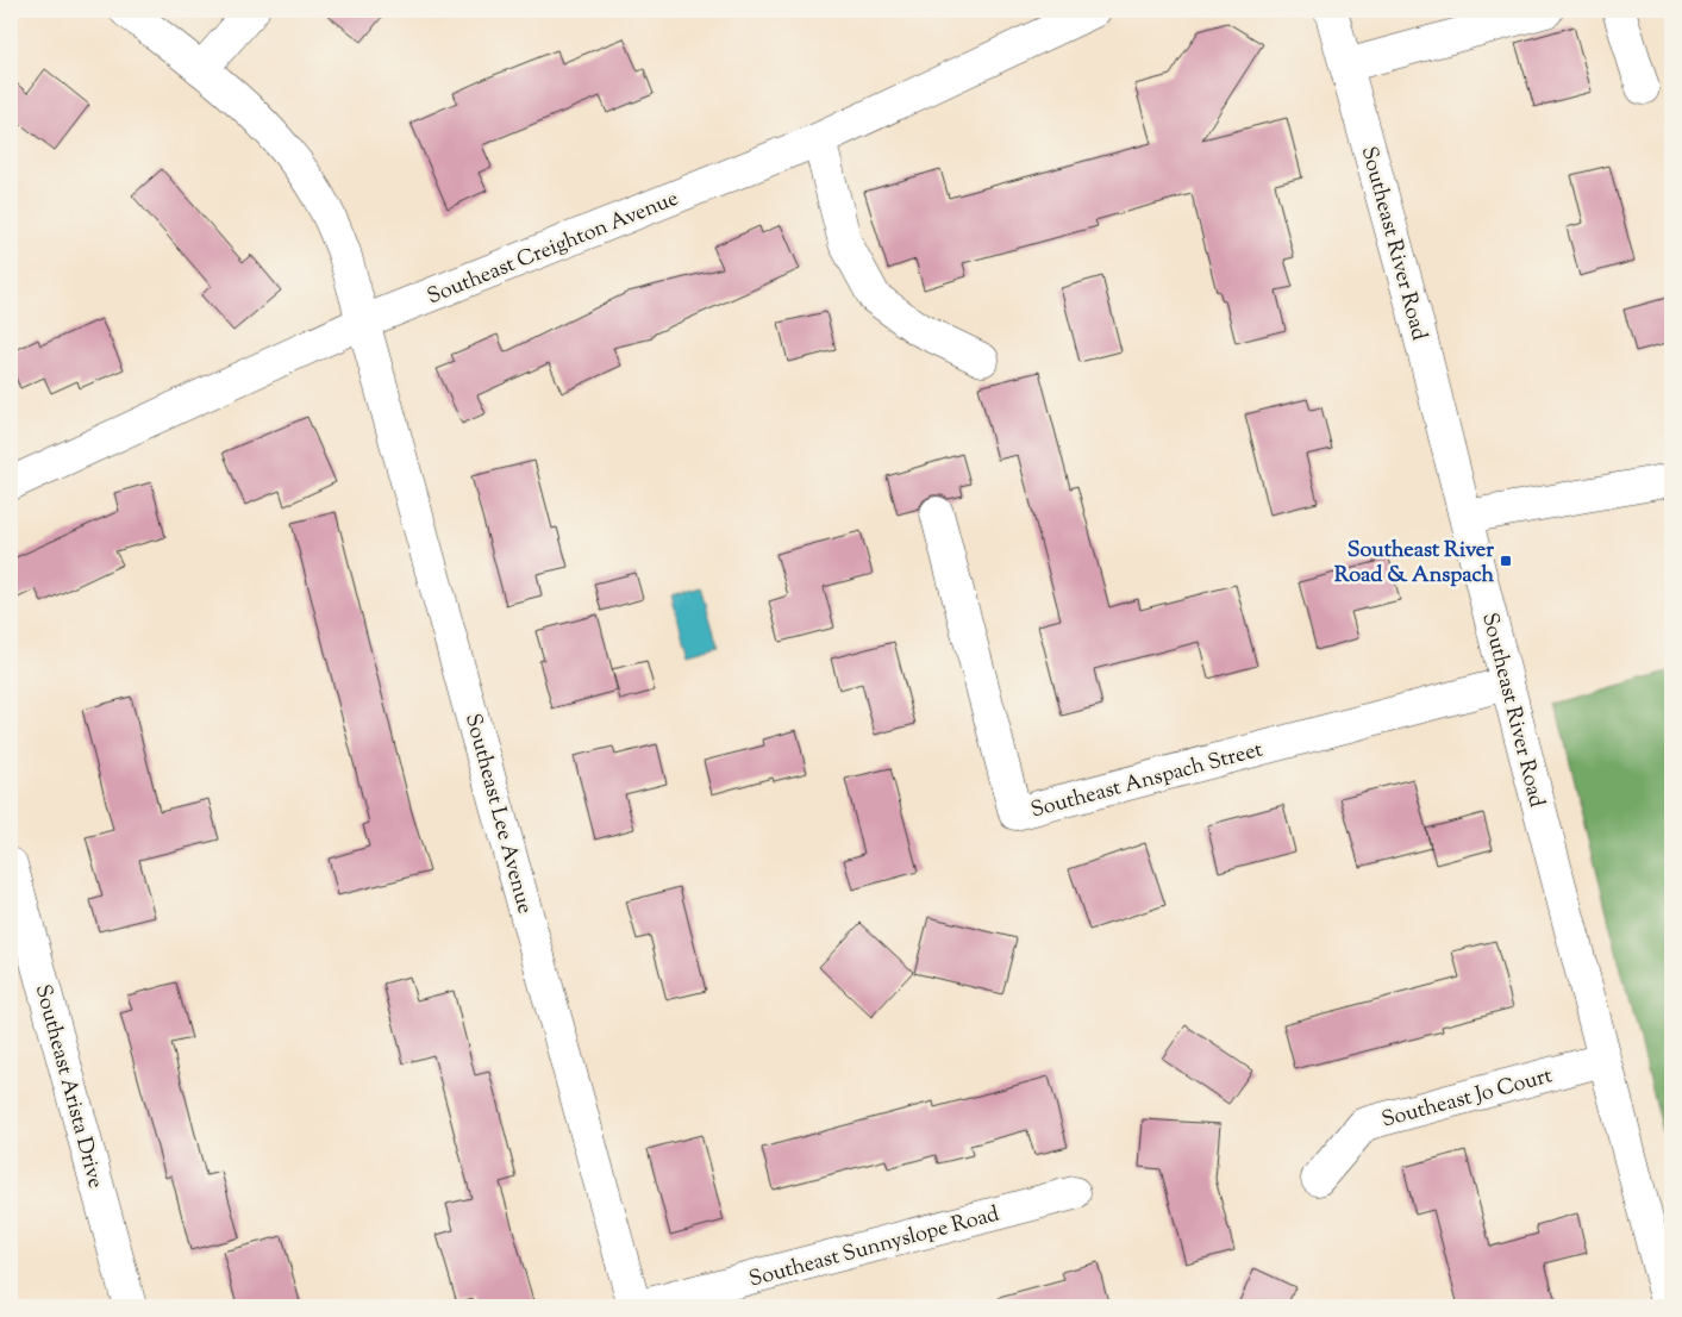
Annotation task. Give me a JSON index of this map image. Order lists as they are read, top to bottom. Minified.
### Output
{"streets":{"street":["Southeast River Road","Southeast Creighton Avenue","Southeast Anspach Street","Southeast Lee Avenue","Southeast Arista Drive","Southeast Jo Court","Southeast Sunnyslope Road"]},"crossings":[["Southeast River Road","Southeast Anspach Street"],["Southeast River Road","Southeast Jo Court"],["Southeast Creighton Avenue","Southeast Lee Avenue"]],"places":{"transit":["Southeast River Road & Anspach"]}}
